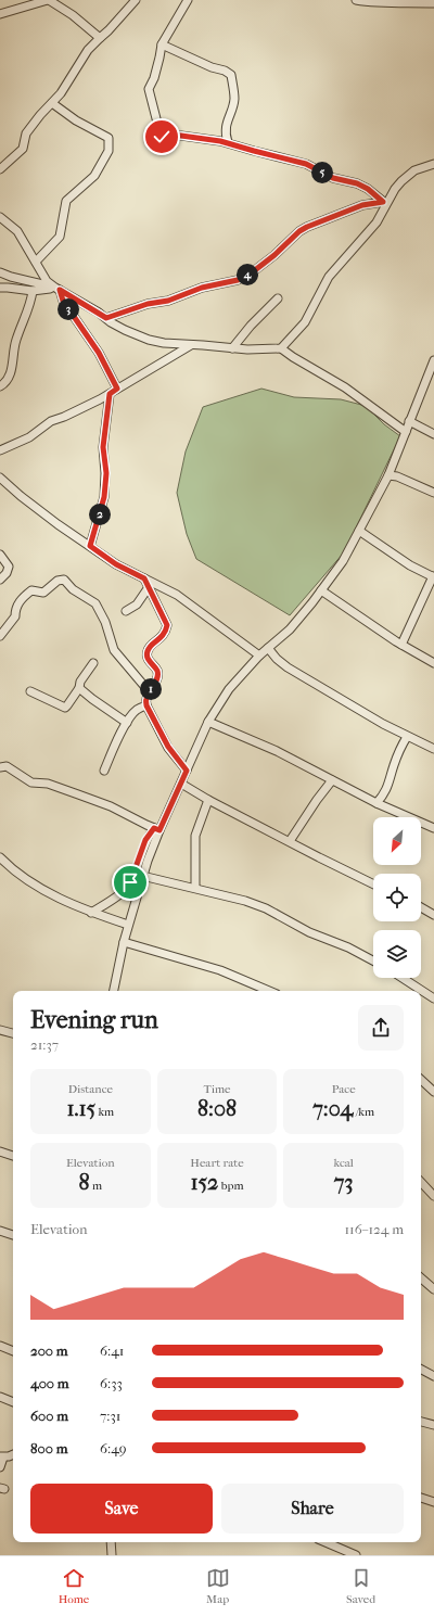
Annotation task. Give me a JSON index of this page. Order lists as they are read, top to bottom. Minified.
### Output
{"north":"bottom left","page":{"pins":["5","4","3","2","1"],"heading":["Evening run","21:37"],"stats":[["Distance","1.15 km"],["Time","8:08"],["Pace","7:04 /km"],["Elevation","8 m"],["Heart rate","152 bpm"],["kcal","73"]],"chart":["Elevation","116–124 m"],"list":[{"name":"200 m","note":"6:41"},{"name":"400 m","note":"6:33"},{"name":"600 m","note":"7:31"},{"name":"800 m","note":"6:49"}],"buttons":["Save","Share"],"tabs":["Home","Map","Saved"]}}
